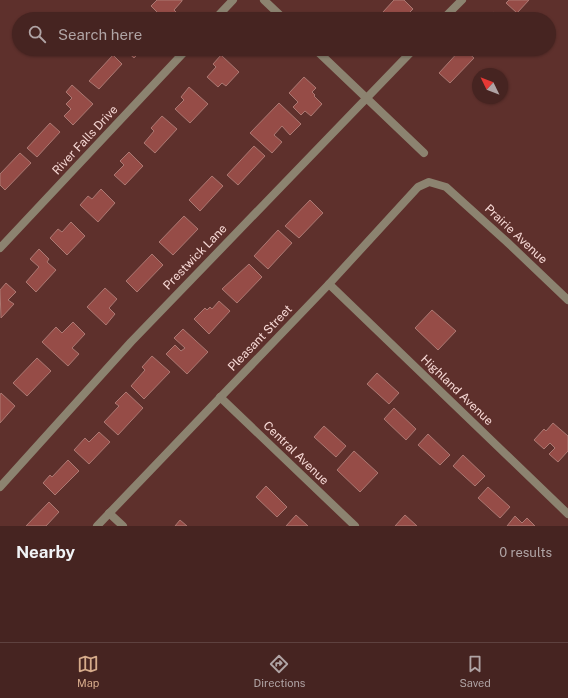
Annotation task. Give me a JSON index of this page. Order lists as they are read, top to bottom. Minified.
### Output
{"streets":{"street":["River Falls Drive","Prairie Avenue","Prestwick Lane","Pleasant Street","Highland Avenue","Central Avenue"]},"crossings":[["Prairie Avenue","Pleasant Street"],["Pleasant Street","Highland Avenue"],["Pleasant Street","Central Avenue"]],"north":"top left","page":{"search":"Search here","heading":["Nearby","0 results"],"nav":["Map","Directions","Saved"]}}
